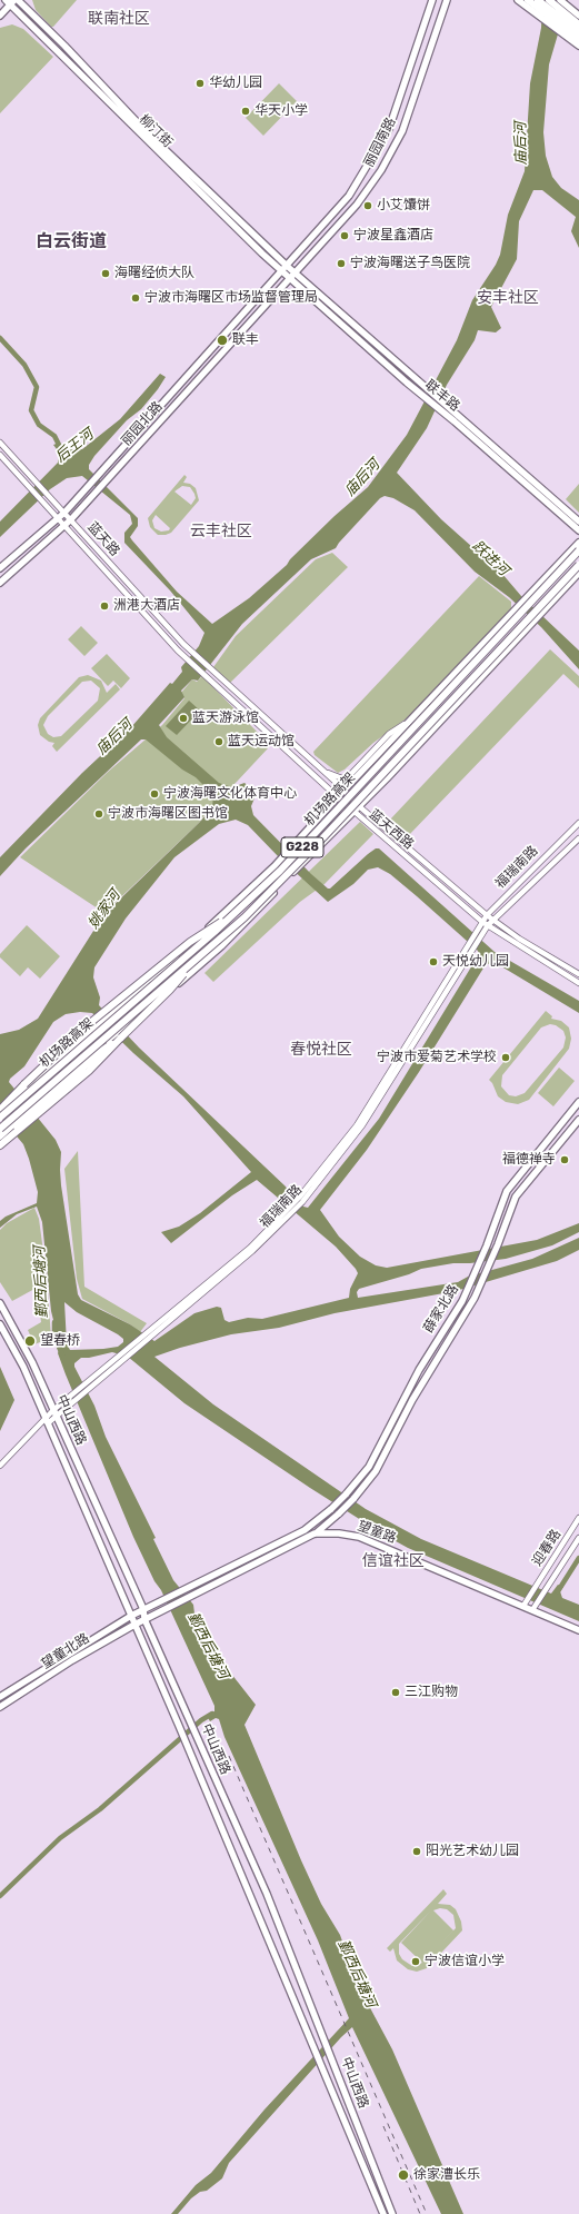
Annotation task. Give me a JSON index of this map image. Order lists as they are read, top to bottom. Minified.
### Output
{"streets":{"highway":["机场路高架","G228"],"main road":["柳汀街","丽园南路","联丰路","丽园北路","薛家北路","中山西路","望童路","望童北路"],"street":["蓝天路","蓝天西路","福瑞南路","迎春路"]},"crossings":[["柳汀街","丽园南路"],["柳汀街","联丰路"],["柳汀街","丽园北路"],["丽园南路","联丰路"],["丽园南路","丽园北路"],["联丰路","丽园北路"],["丽园北路","蓝天路"],["蓝天路","蓝天西路"],["蓝天西路","福瑞南路"],["福瑞南路","中山西路"],["薛家北路","中山西路"],["薛家北路","望童路"],["薛家北路","望童北路"],["中山西路","望童路"],["中山西路","望童北路"],["望童路","迎春路"],["望童路","望童北路"]],"districts":["联南社区","白云街道","安丰社区","云丰社区","春悦社区","信谊社区"],"water":["庙后河","后王河","跃进河","姚家河","鄞西后塘河"],"places":["华幼儿园","华天小学","小艾馕饼","宁波星鑫酒店","宁波海曙送子鸟医院","海曙经侦大队","宁波市海曙区市场监督管理局","联丰","洲港大酒店","蓝天游泳馆","蓝天运动馆","宁波海曙文化体育中心","宁波市海曙区图书馆","天悦幼儿园","宁波市爱菊艺术学校","福德禅寺","望春桥","三江购物","阳光艺术幼儿园","宁波信谊小学","徐家漕长乐"]}
